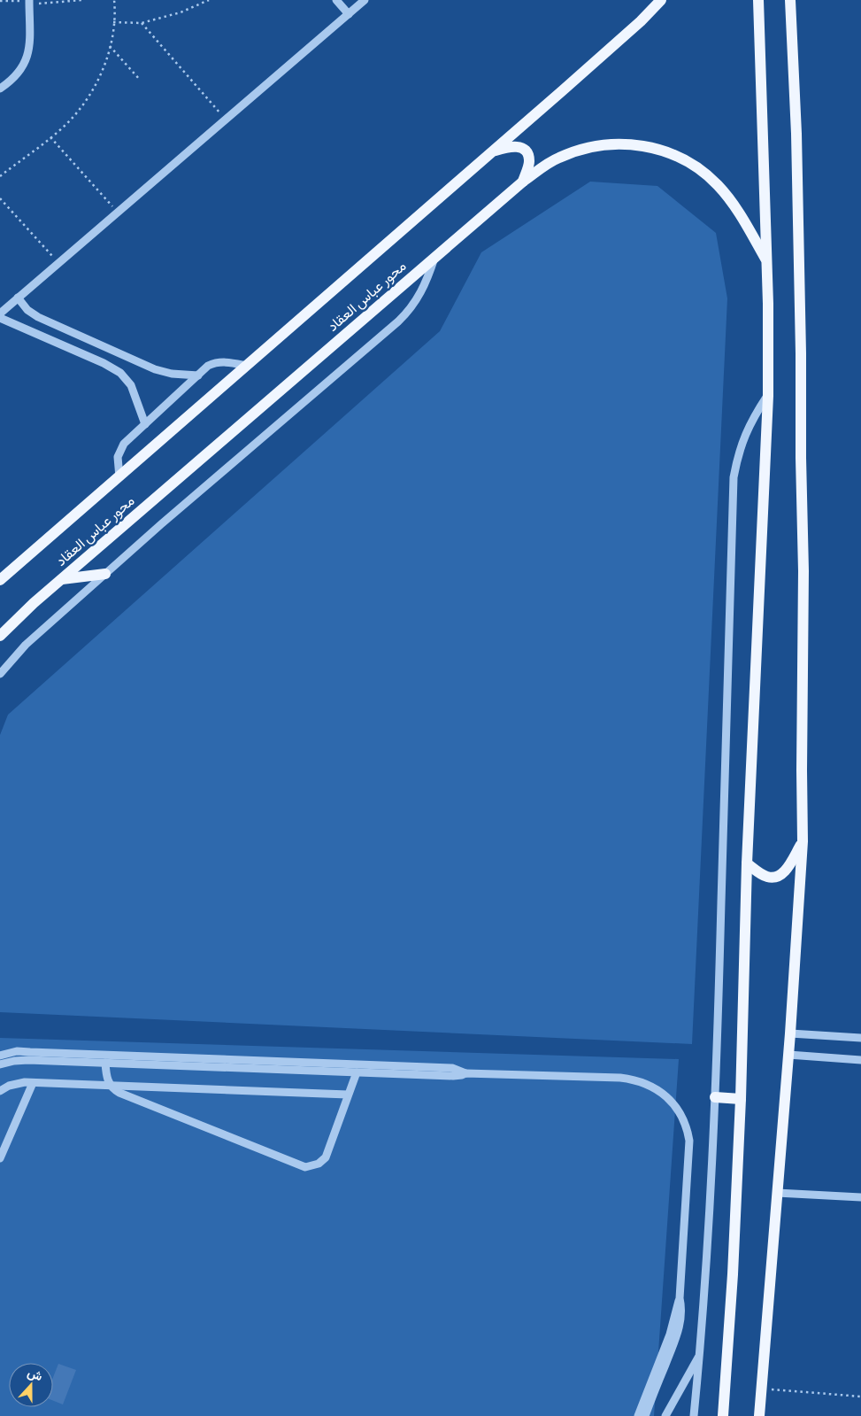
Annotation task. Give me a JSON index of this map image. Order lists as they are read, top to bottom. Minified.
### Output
{"streets":{"main road":["محور عباس العقاد"]},"north":"top"}
